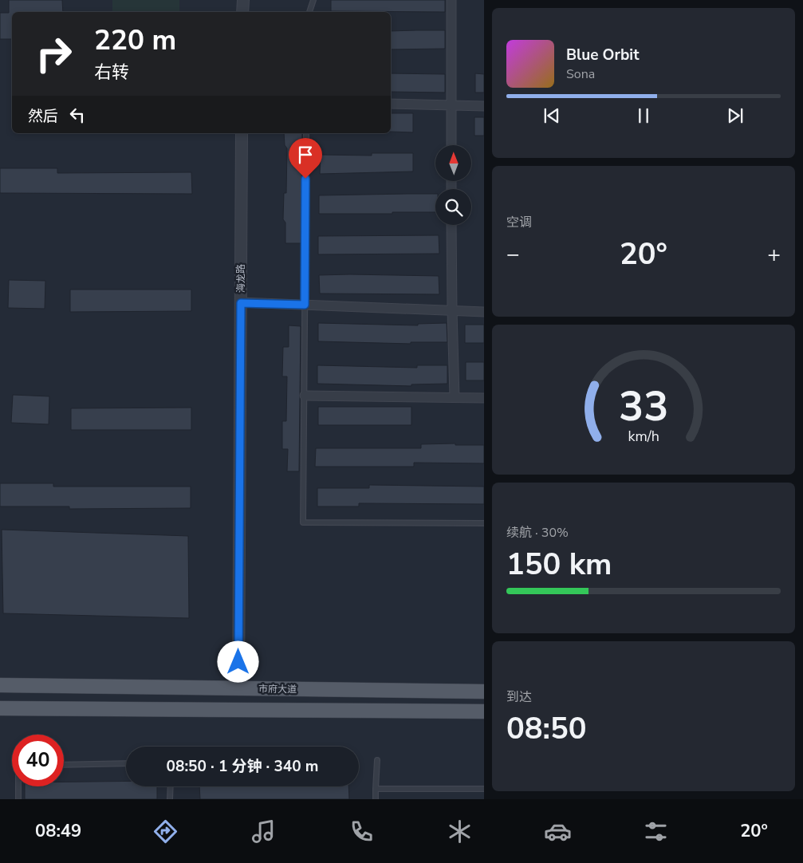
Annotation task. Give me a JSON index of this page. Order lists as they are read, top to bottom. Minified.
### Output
{"streets":{"main road":["市府大道"],"street":["海龙路"]},"crossings":[["海龙路","市府大道"]],"north":"top","page":{"turn":["220 m","右转"],"song":["Blue Orbit","Sona"],"then":"然后","tile":["空调",["续航 · 30%","150 km"],["到达","08:50"]],"heat":["−","20°","+"],"limit":"40","trip":"08:50 · 1 分钟 · 340 m","tabs":["08:49","20°"],"gauge":["33","km/h"]}}
